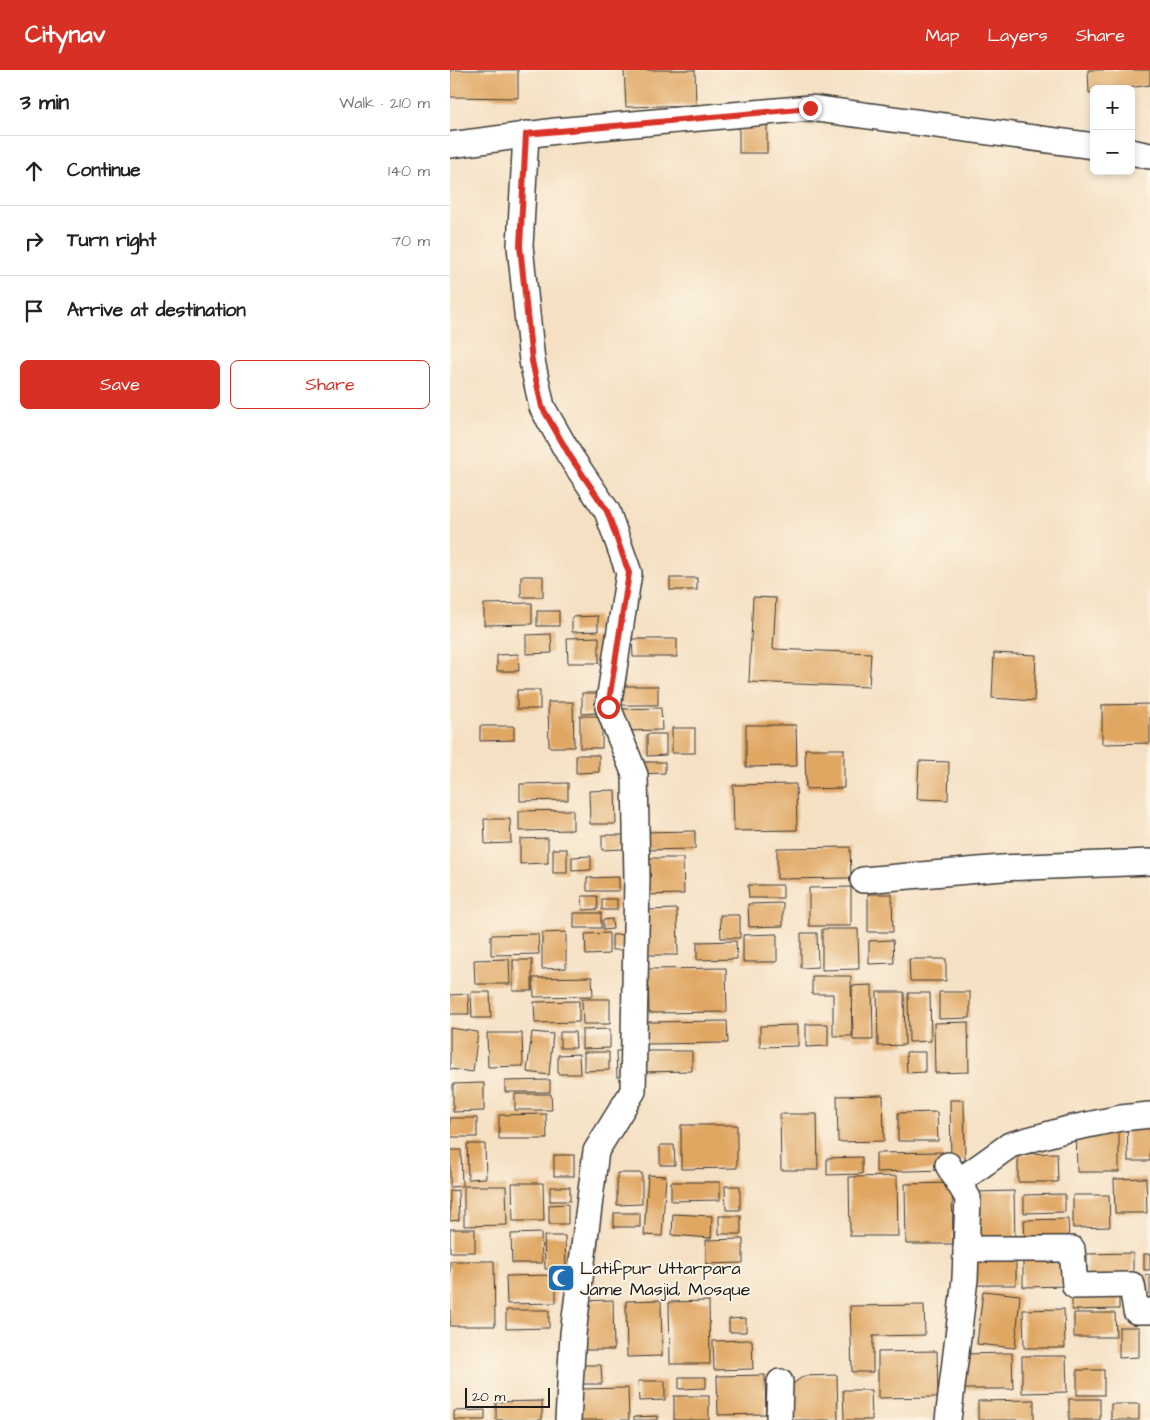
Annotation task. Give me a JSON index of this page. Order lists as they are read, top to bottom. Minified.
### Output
{"places":{"mosque":["Latifpur Uttarpara Jame Masjid, Mosque"]},"scale_bar":"20 m","page":{"header":"Citynav","nav":["Map","Layers","Share"],"heading":["3 min","Walk · 210 m"],"map_buttons":["+","−"],"list":[["Continue","140 m"],["Turn right","70 m"],"Arrive at destination"],"buttons":["Save","Share"],"scale":"20 m"}}
